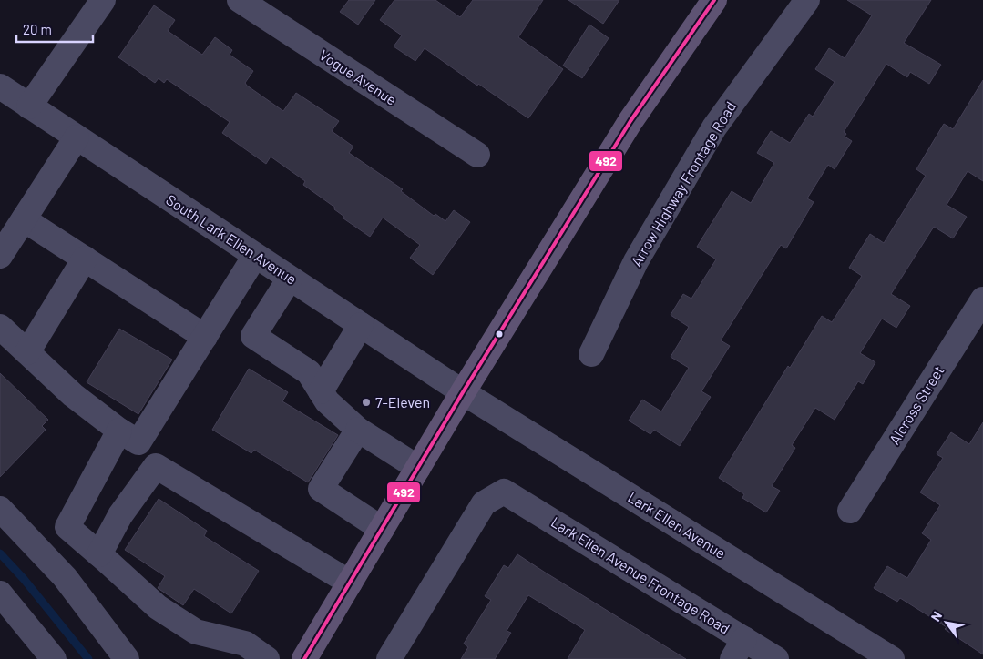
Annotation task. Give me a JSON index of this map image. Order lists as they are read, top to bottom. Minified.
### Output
{"streets":{"street":["Vogue Avenue","Arrow Highway Frontage Road","South Lark Ellen Avenue","Alcross Street","Lark Ellen Avenue","Lark Ellen Avenue Frontage Road"]},"crossings":[["South Lark Ellen Avenue","Lark Ellen Avenue"]],"places":["7-Eleven"],"lines":["transit line 492"],"scale_bar":"20 m","north":"top left"}
